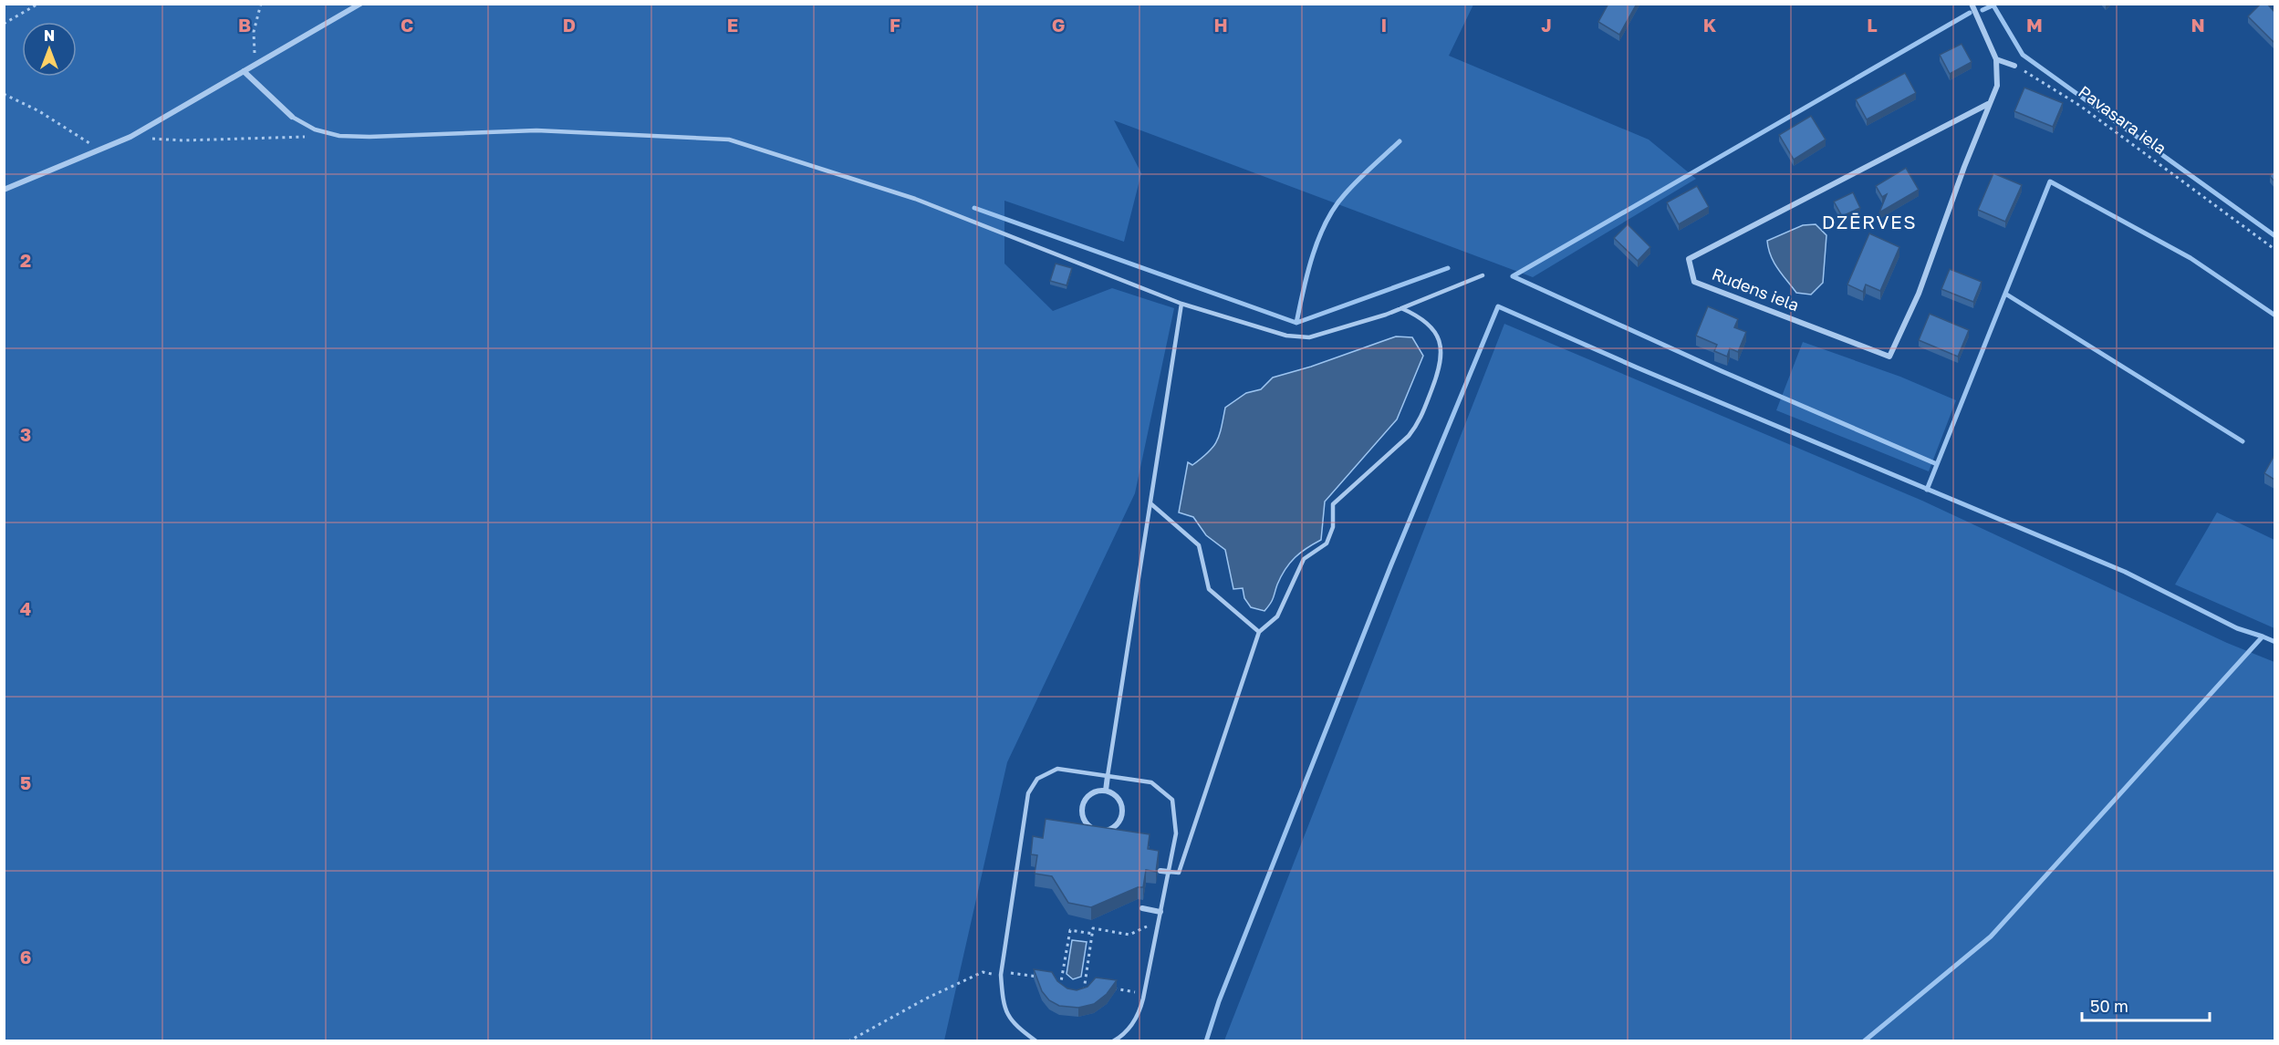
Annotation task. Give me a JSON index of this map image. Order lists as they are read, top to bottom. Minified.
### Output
{"streets":{"street":["Rudens iela"],"path":["Pavasara iela"]},"districts":["DZĒRVES"],"scale_bar":"50 m","north":"top","grid":{"columns":["B","C","D","E","F","G","H","I","J","K","L","M","N"],"rows":["2","3","4","5","6"]}}
